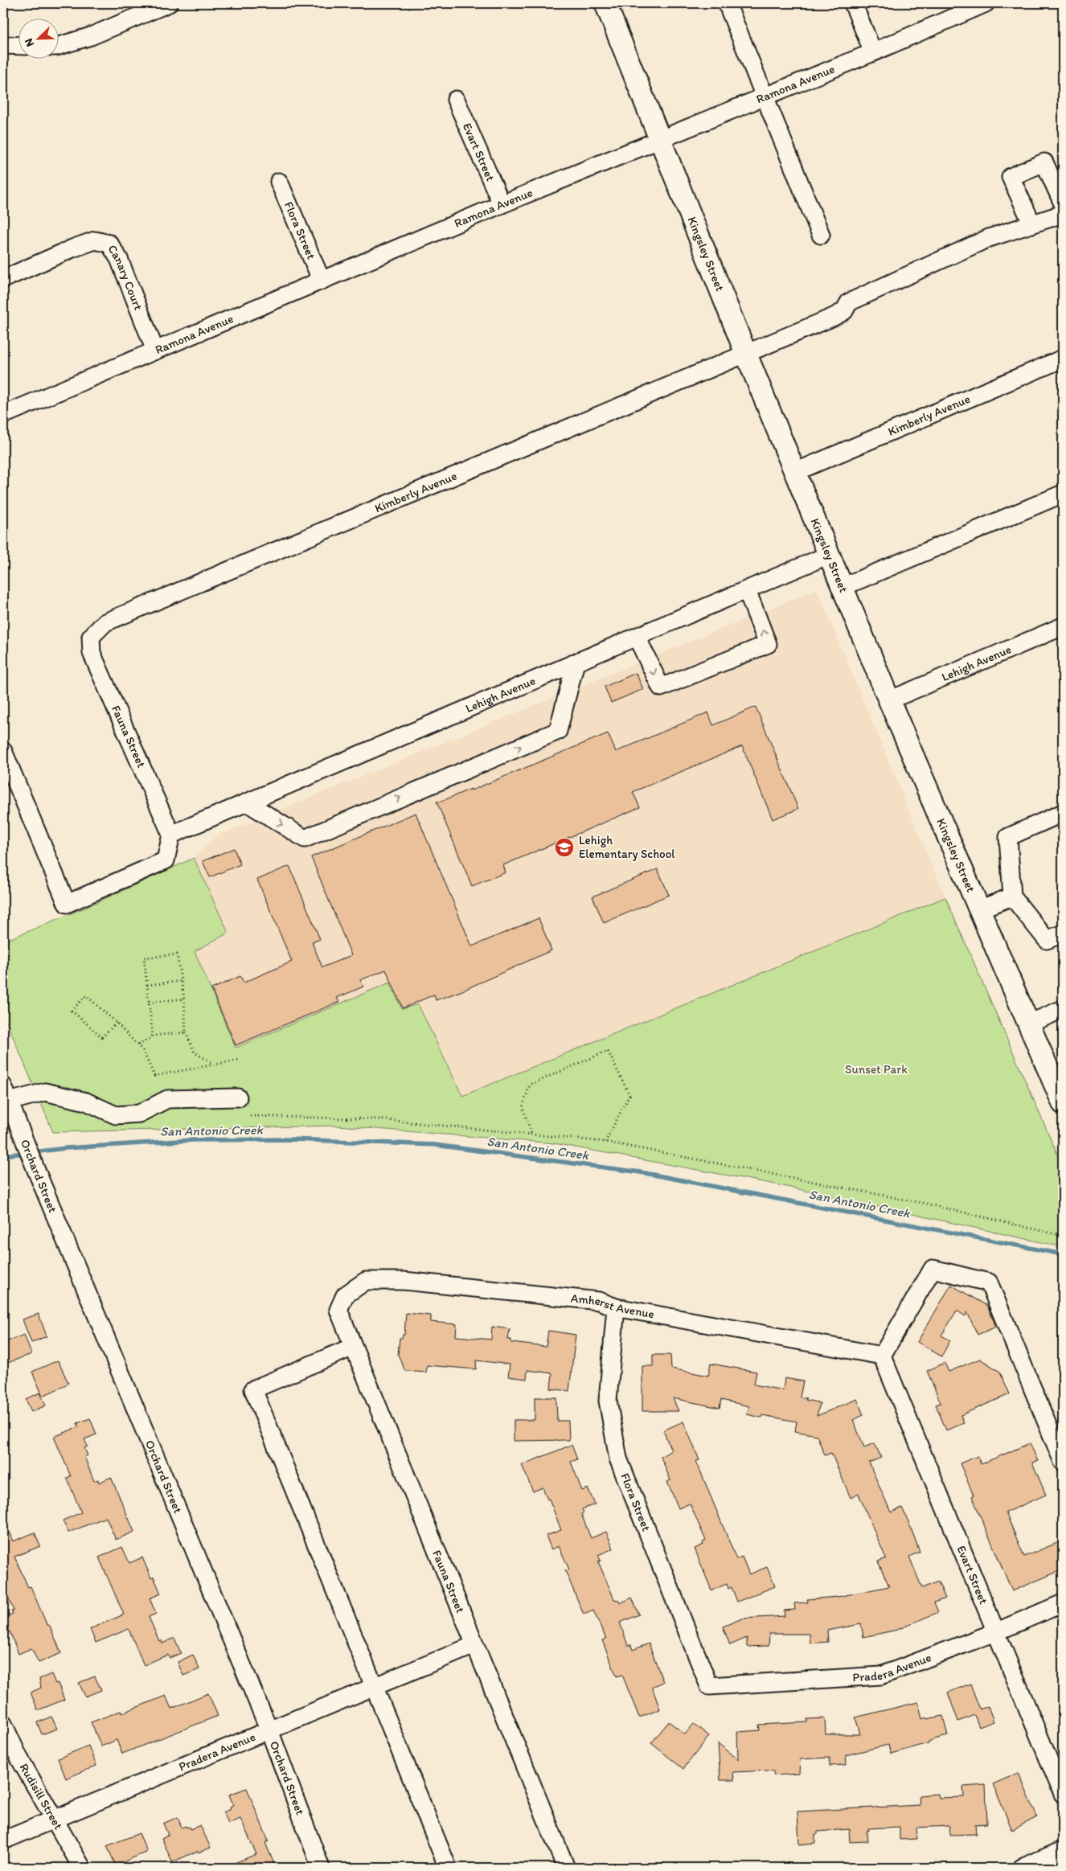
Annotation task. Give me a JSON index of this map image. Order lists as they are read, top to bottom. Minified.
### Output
{"streets":{"main road":["Kingsley Street"],"street":["Ramona Avenue","Evart Street","Flora Street","Canary Court","Kimberly Avenue","Lehigh Avenue","Fauna Street","Orchard Street","Amherst Avenue","Pradera Avenue","Rudisill Street"]},"crossings":[["Ramona Avenue","Evart Street"],["Ramona Avenue","Flora Street"],["Ramona Avenue","Kingsley Street"],["Ramona Avenue","Canary Court"],["Evart Street","Amherst Avenue"],["Evart Street","Pradera Avenue"],["Flora Street","Amherst Avenue"],["Flora Street","Pradera Avenue"],["Kingsley Street","Kimberly Avenue"],["Kingsley Street","Lehigh Avenue"],["Kimberly Avenue","Fauna Street"],["Lehigh Avenue","Fauna Street"],["Fauna Street","Amherst Avenue"],["Fauna Street","Pradera Avenue"],["Orchard Street","Pradera Avenue"],["Pradera Avenue","Rudisill Street"]],"water":["San Antonio Creek"],"parks":["Sunset Park"],"places":{"school or university":["Lehigh Elementary School"]},"north":"bottom left"}
